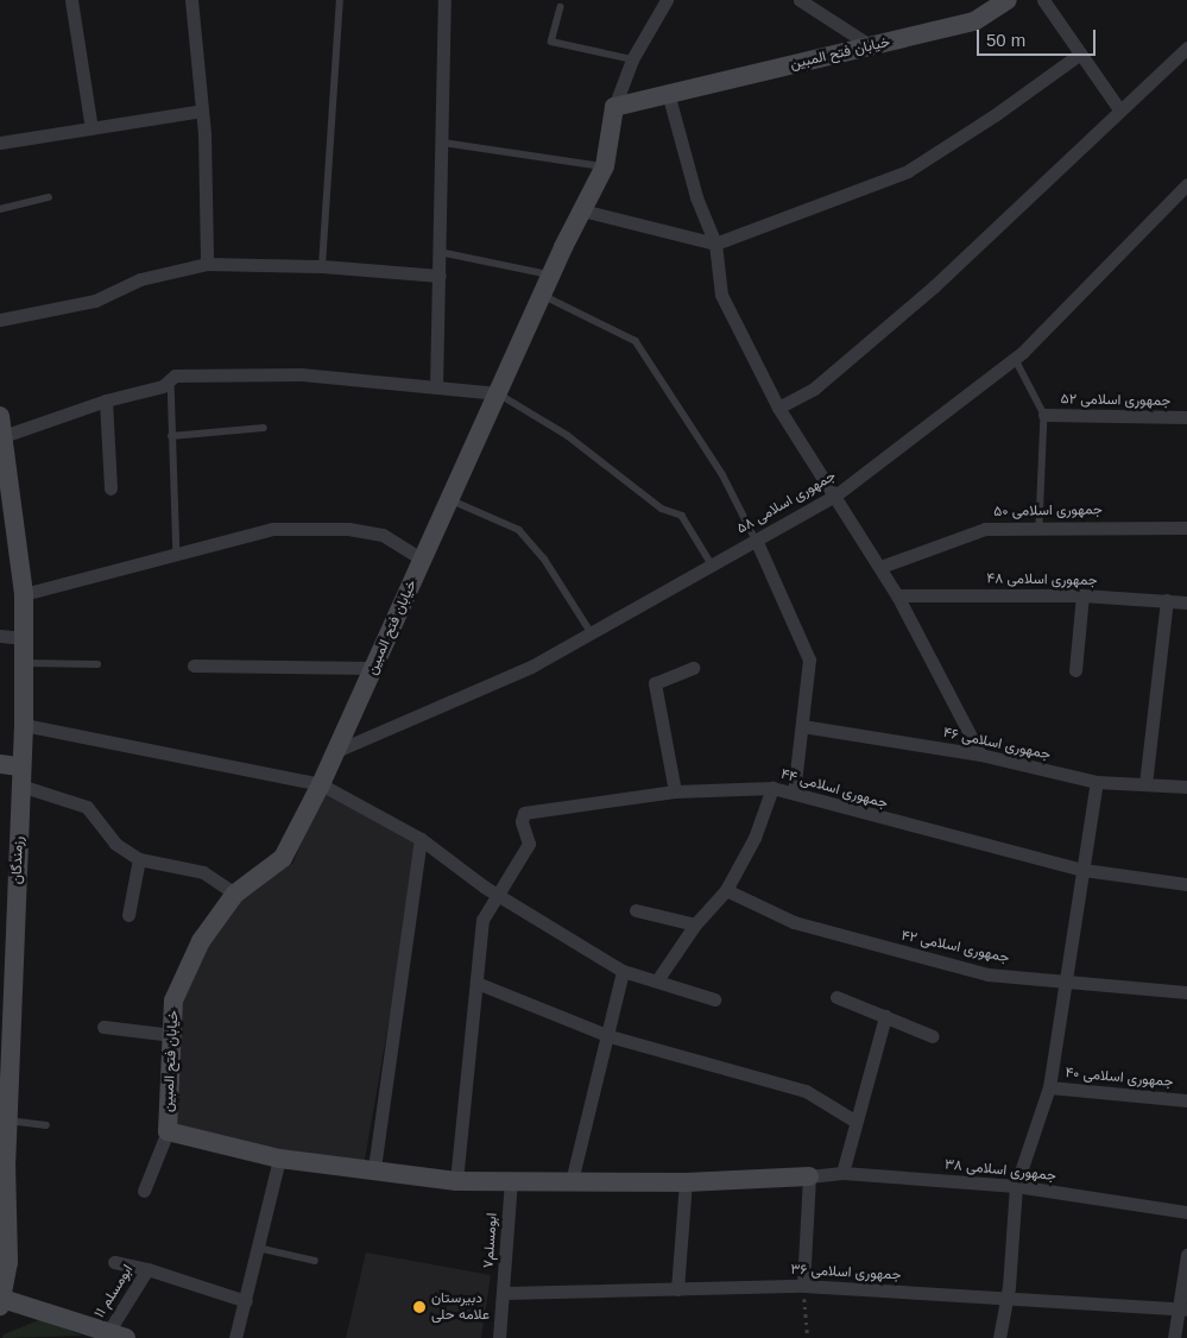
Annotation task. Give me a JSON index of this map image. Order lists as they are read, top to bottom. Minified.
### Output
{"streets":{"street":["خیابان فتح المبین","جمهوری اسلامی ۵۲","جمهوری اسلامی ۵۸","جمهوری اسلامی ۵۰","جمهوری اسلامی ۴۸","جمهوری اسلامی ۴۶","جمهوری اسلامی ۴۴","رزمندگان","جمهوری اسلامی ۴۲","جمهوری اسلامی ۴۰","جمهوری اسلامی ۳۸","ابومسلم۷","جمهوری اسلامی ۳۶","ابومسلم ۱۱"]},"crossings":[["خیابان فتح المبین","جمهوری اسلامی ۵۸"],["ابومسلم۷","جمهوری اسلامی ۳۶"]],"places":["دبیرستان علامه حلی"],"scale_bar":"50 m"}
